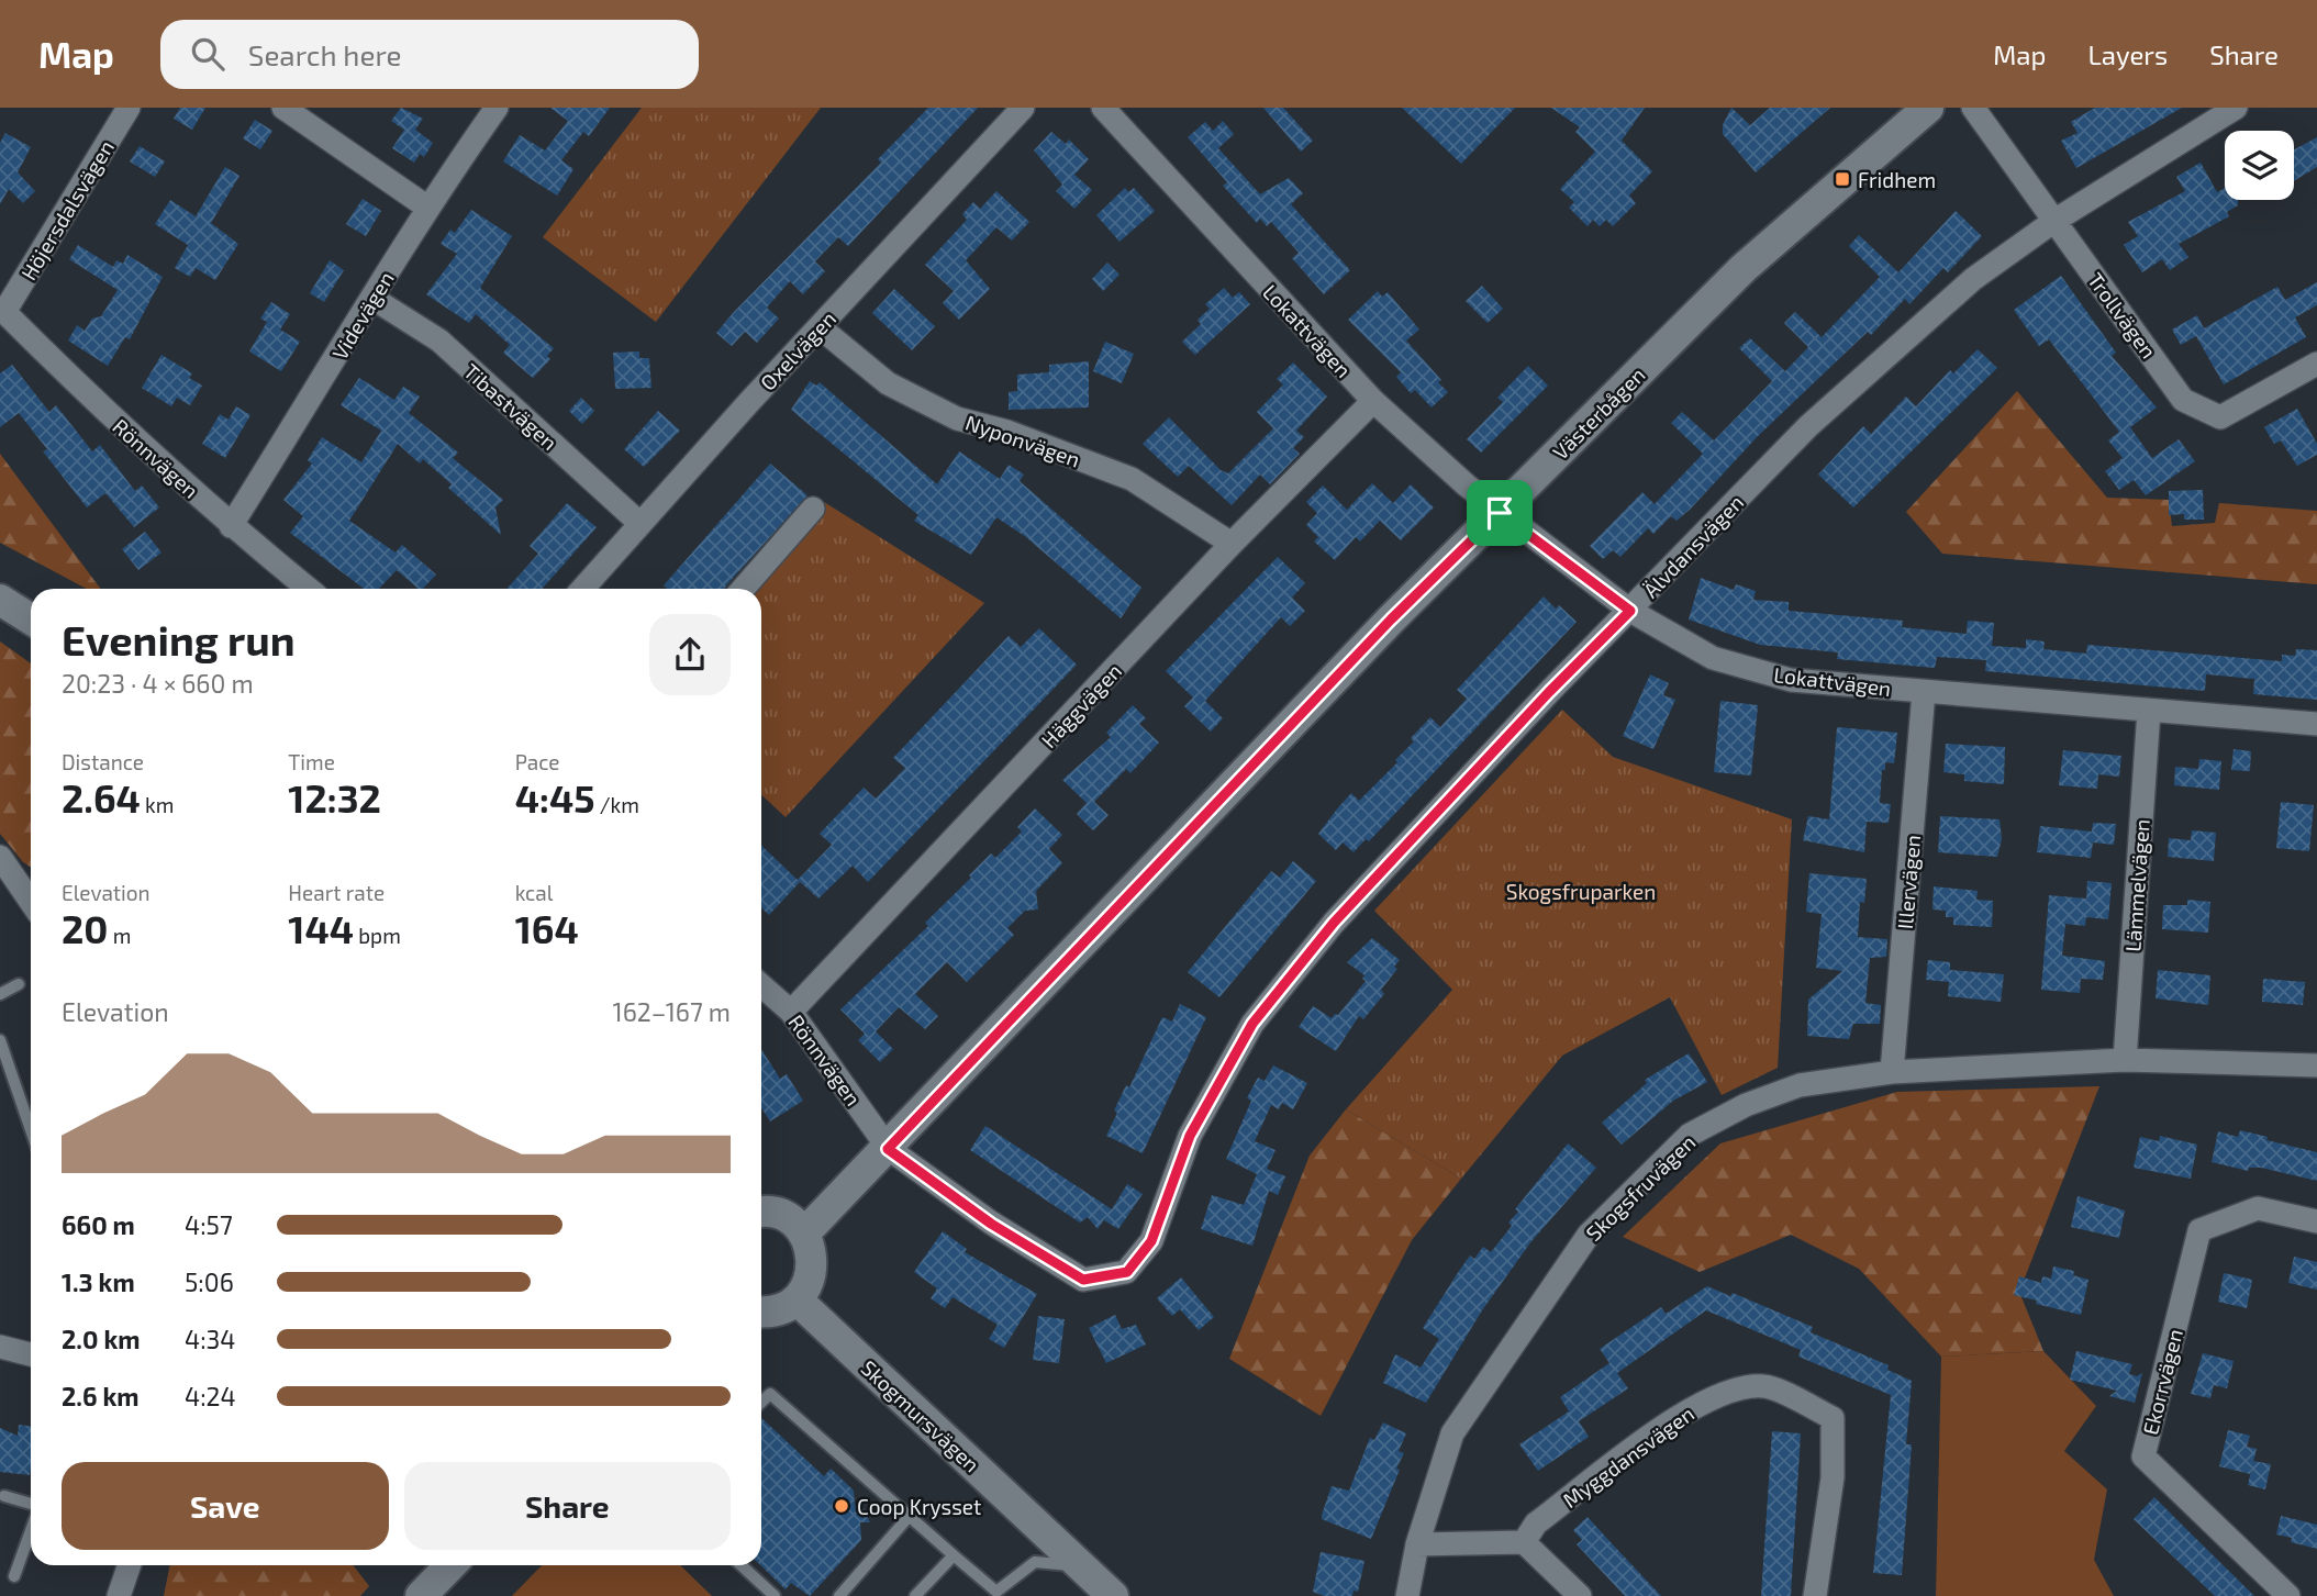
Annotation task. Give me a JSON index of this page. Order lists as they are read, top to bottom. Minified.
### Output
{"streets":{"street":["Höjersdalsvägen","Videvägen","Trollvägen","Lokattvägen","Oxelvägen","Tibastvägen","Västerbågen","Nyponvägen","Rönnvägen","Älvdansvägen","Häggvägen","Illervägen","Lämmelvägen","Skogsfruvägen","Ekorrvägen","Skogmursvägen","Myggdansvägen"]},"crossings":[["Höjersdalsvägen","Rönnvägen"],["Videvägen","Tibastvägen"],["Videvägen","Rönnvägen"],["Trollvägen","Älvdansvägen"],["Lokattvägen","Västerbågen"],["Lokattvägen","Älvdansvägen"],["Lokattvägen","Häggvägen"],["Lokattvägen","Illervägen"],["Lokattvägen","Lämmelvägen"],["Oxelvägen","Tibastvägen"],["Oxelvägen","Nyponvägen"],["Västerbågen","Rönnvägen"],["Västerbågen","Älvdansvägen"],["Nyponvägen","Häggvägen"],["Rönnvägen","Älvdansvägen"],["Rönnvägen","Häggvägen"],["Illervägen","Skogsfruvägen"],["Lämmelvägen","Skogsfruvägen"]],"parks":["Skogsfruparken"],"places":{"transit":["Fridhem"],"other":["Coop Krysset"]},"page":{"header":"Map","search":"Search here","nav":["Map","Layers","Share"],"heading":["Evening run","20:23 · 4 × 660 m"],"stats":[["Distance","2.64 km"],["Time","12:32"],["Pace","4:45 /km"],["Elevation","20 m"],["Heart rate","144 bpm"],["kcal","164"]],"chart":["Elevation","162–167 m"],"list":[{"name":"660 m","note":"4:57"},{"name":"1.3 km","note":"5:06"},{"name":"2.0 km","note":"4:34"},{"name":"2.6 km","note":"4:24"}],"buttons":["Save","Share"]}}
